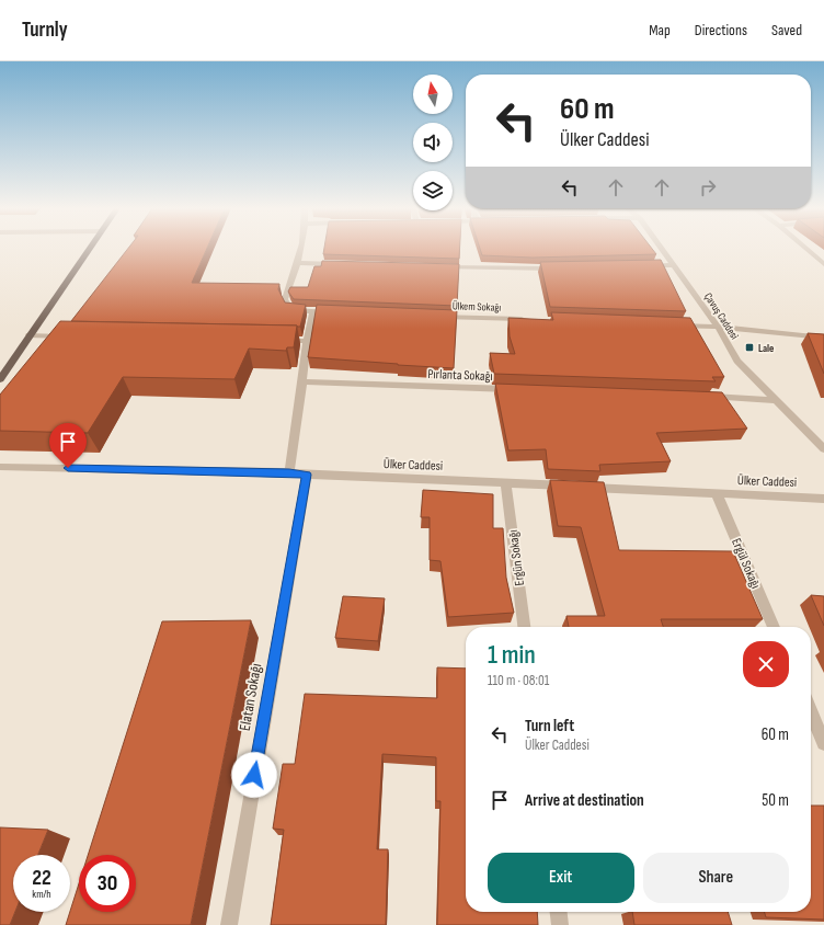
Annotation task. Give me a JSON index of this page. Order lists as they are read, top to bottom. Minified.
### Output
{"streets":{"street":["Ülkem Sokağı","Çavuş Caddesi","Pırlanta Sokağı","Ülker Caddesi","Ergün Sokağı","Ergül Sokağı","Elatan Sokağı"]},"crossings":[["Ülker Caddesi","Ergün Sokağı"],["Ülker Caddesi","Ergül Sokağı"],["Ülker Caddesi","Elatan Sokağı"]],"places":{"transit":["Lale"]},"north":"top","page":{"header":"Turnly","nav":["Map","Directions","Saved"],"turn":["60 m","Ülker Caddesi"],"heading":["1 min","110 m · 08:01"],"list":[{"name":"Turn left","note":"Ülker Caddesi","value":"60 m"},{"name":"Arrive at destination","value":"50 m"}],"buttons":["Exit","Share"],"speed":"22 km/h","limit":"30"}}
